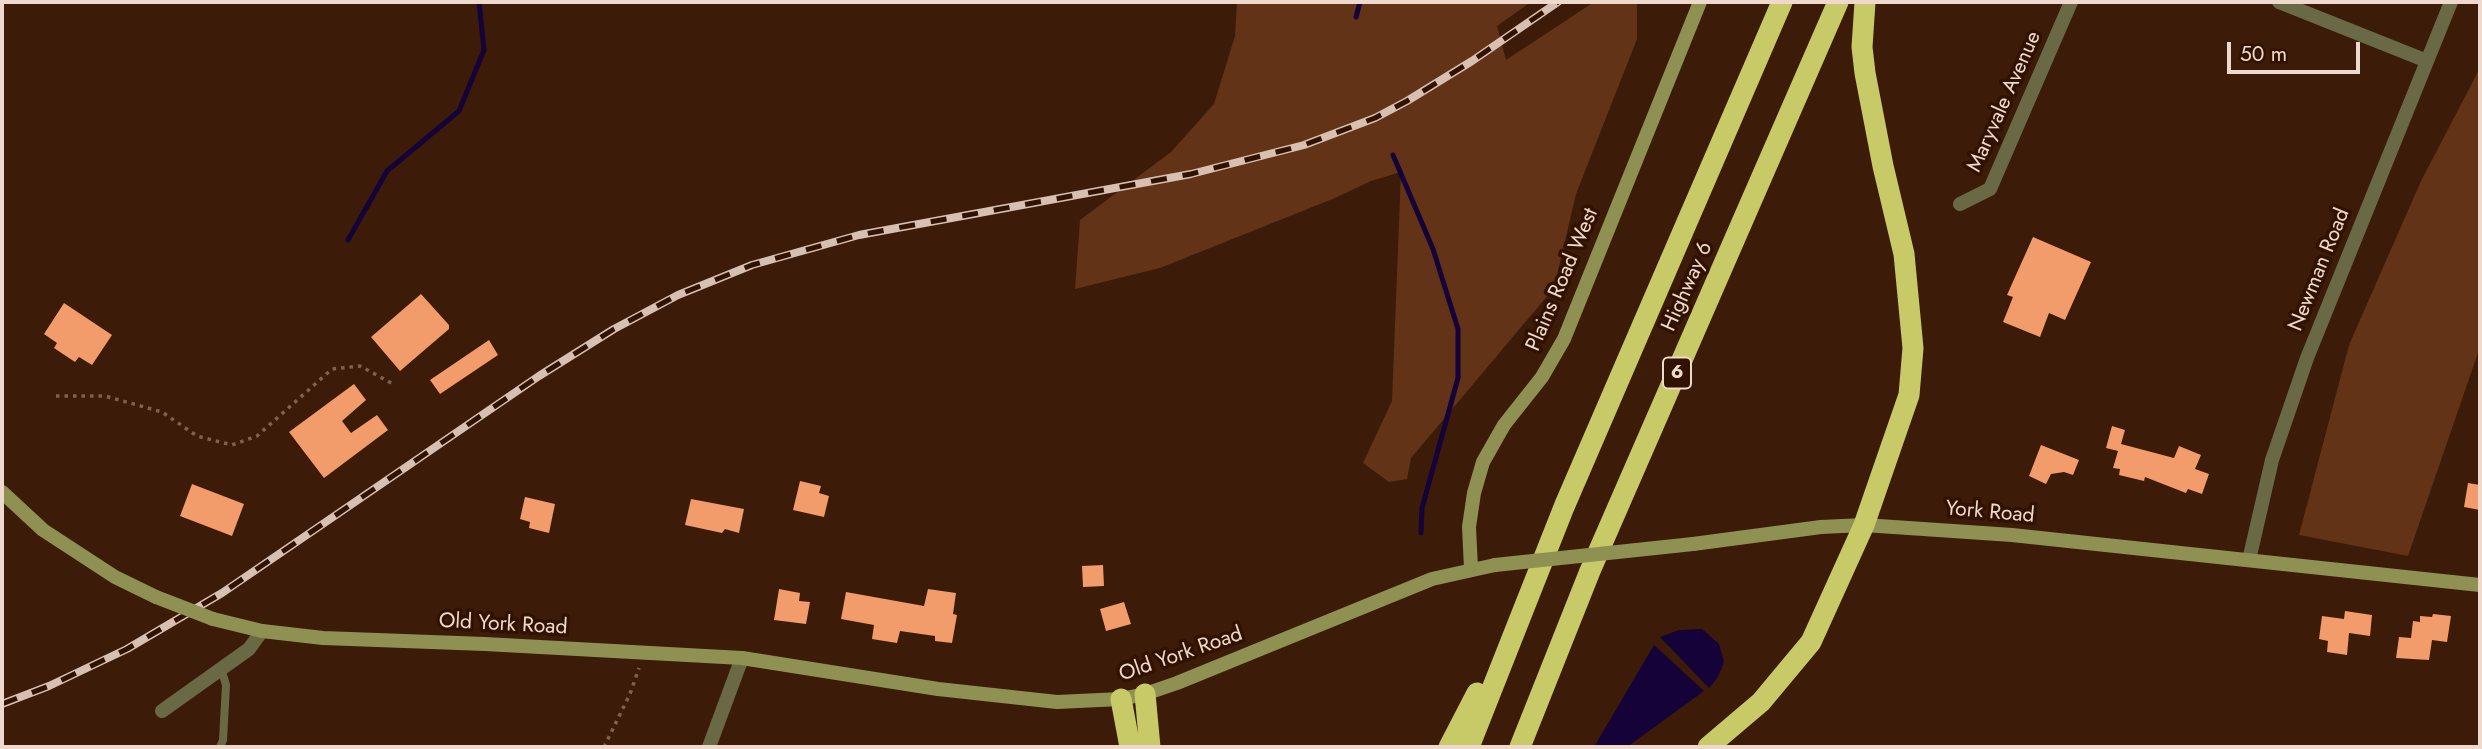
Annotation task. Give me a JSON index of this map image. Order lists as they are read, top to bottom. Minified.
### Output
{"streets":{"highway":["Highway 6","6"],"main road":["Plains Road West","York Road","Old York Road"],"street":["Maryvale Avenue","Newman Road"]},"crossings":[["Newman Road","York Road"],["Plains Road West","Old York Road"],["York Road","Old York Road"]],"scale_bar":"50 m"}
